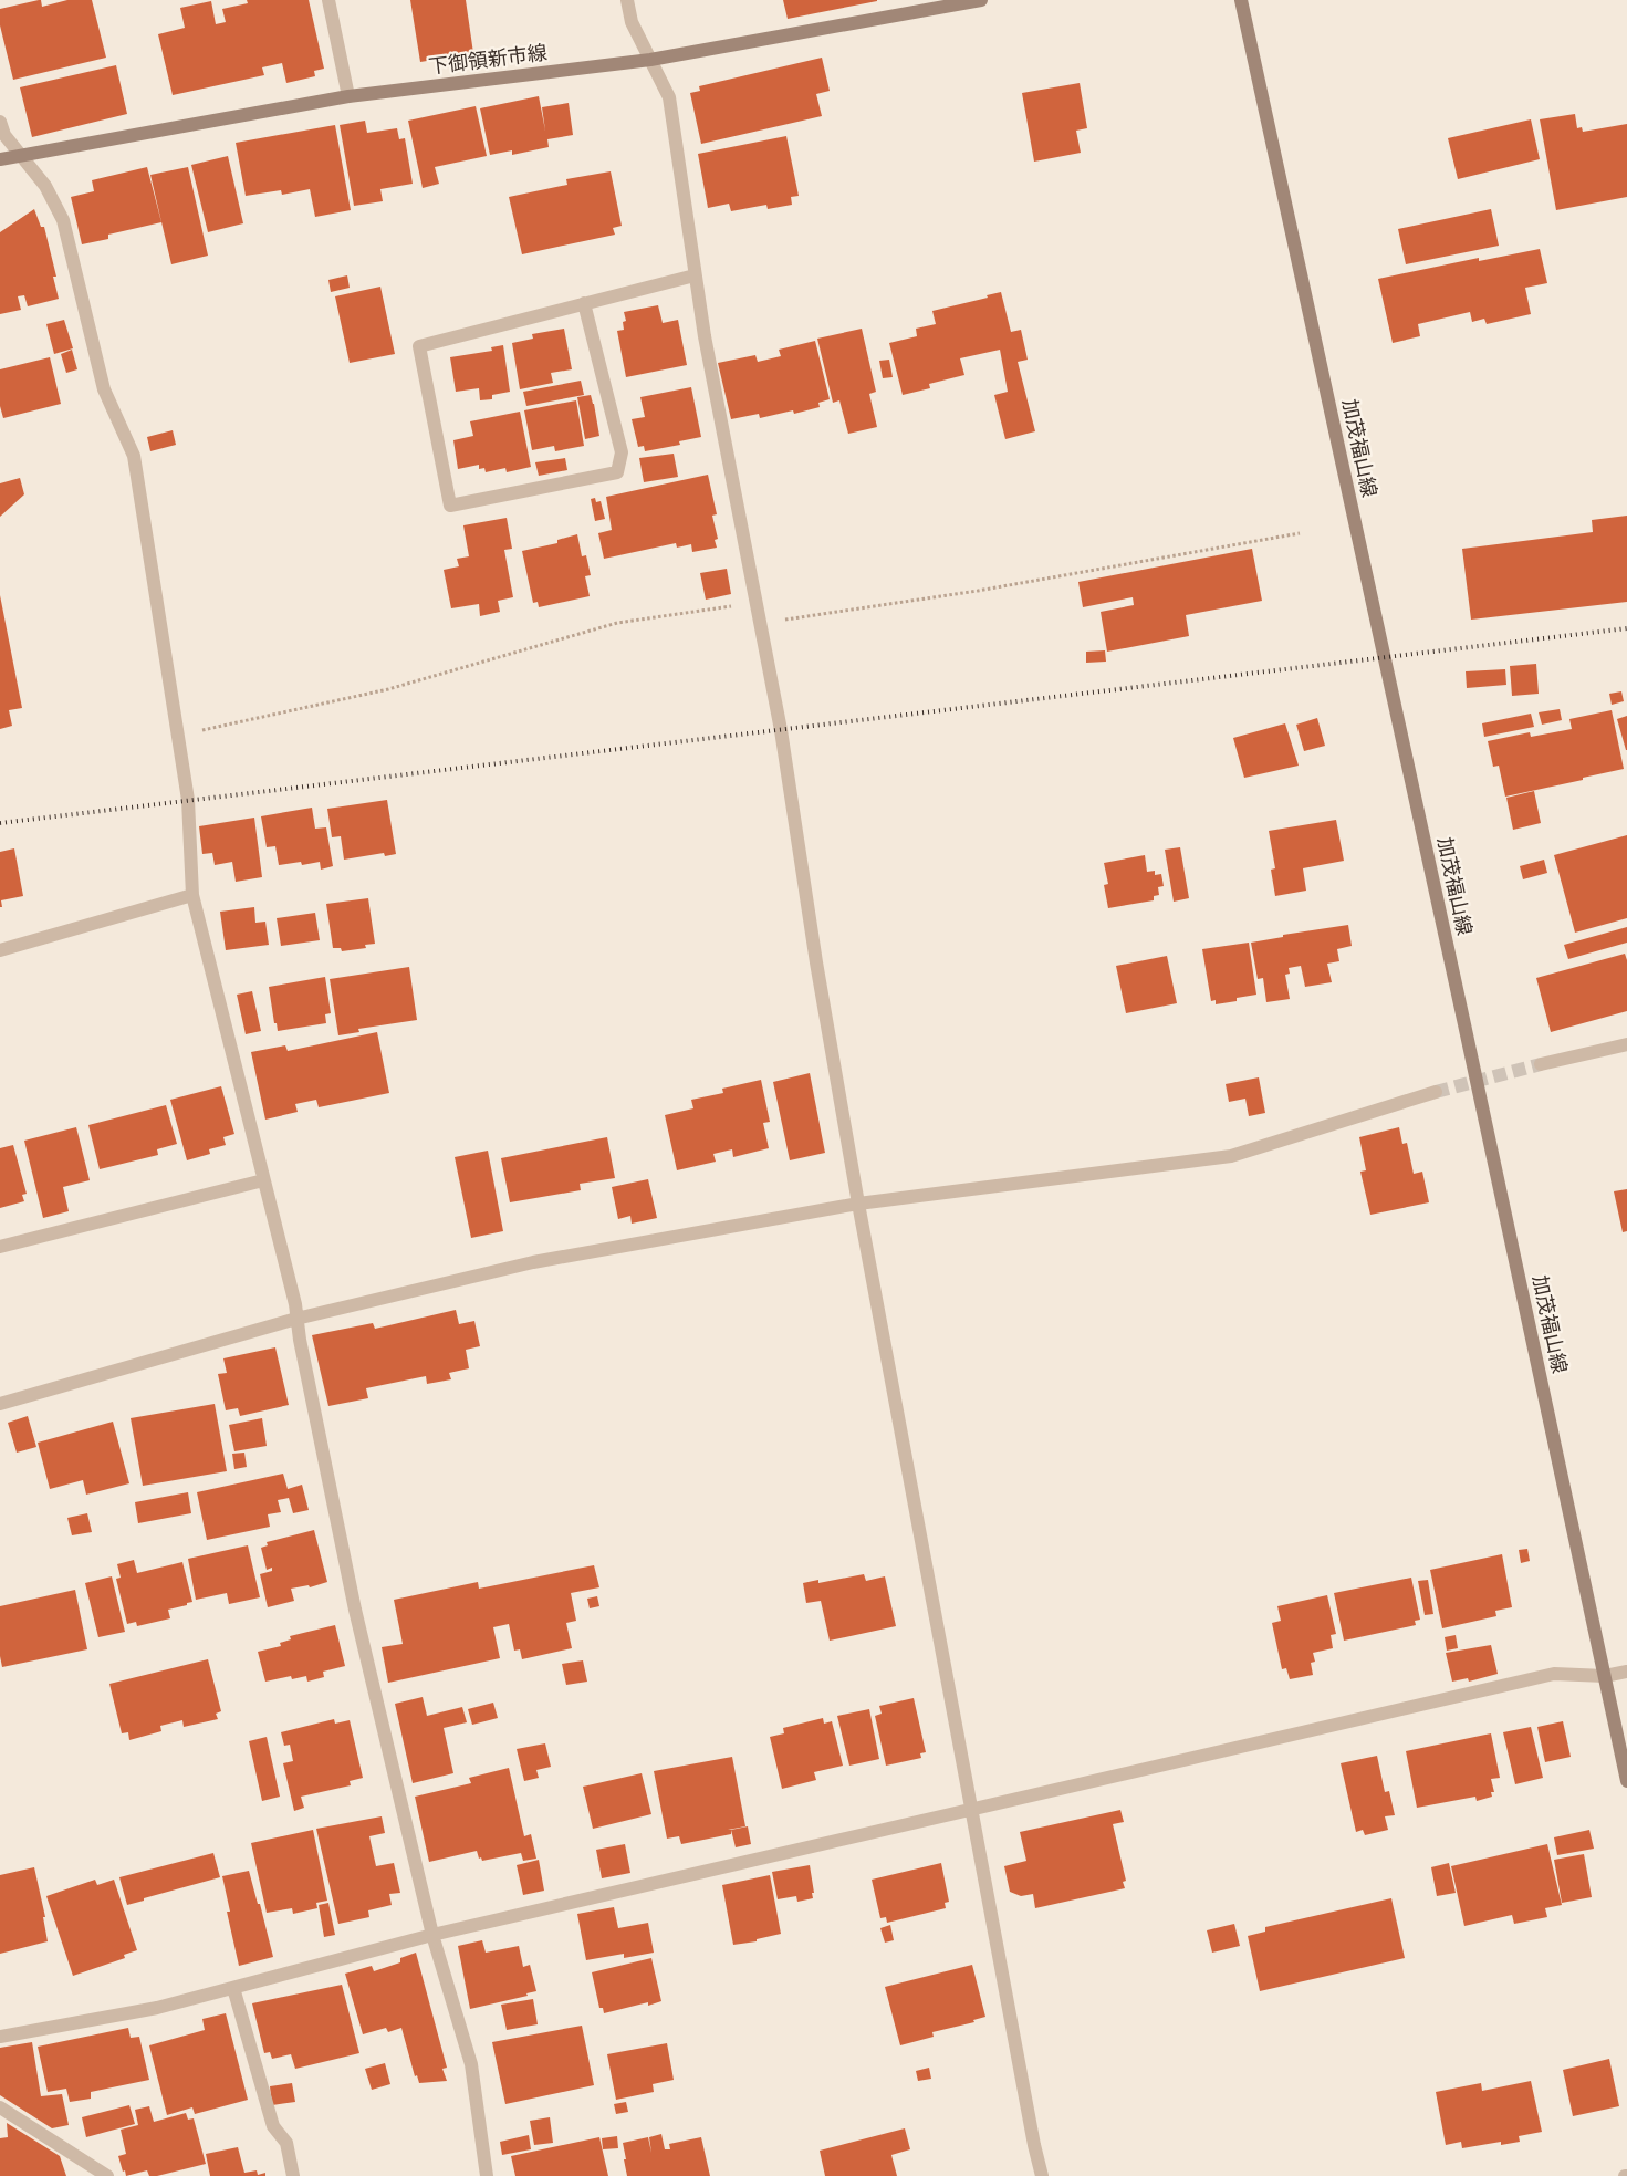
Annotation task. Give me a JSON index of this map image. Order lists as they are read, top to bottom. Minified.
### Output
{"streets":{"main road":["下御領新市線","加茂福山線"]}}
